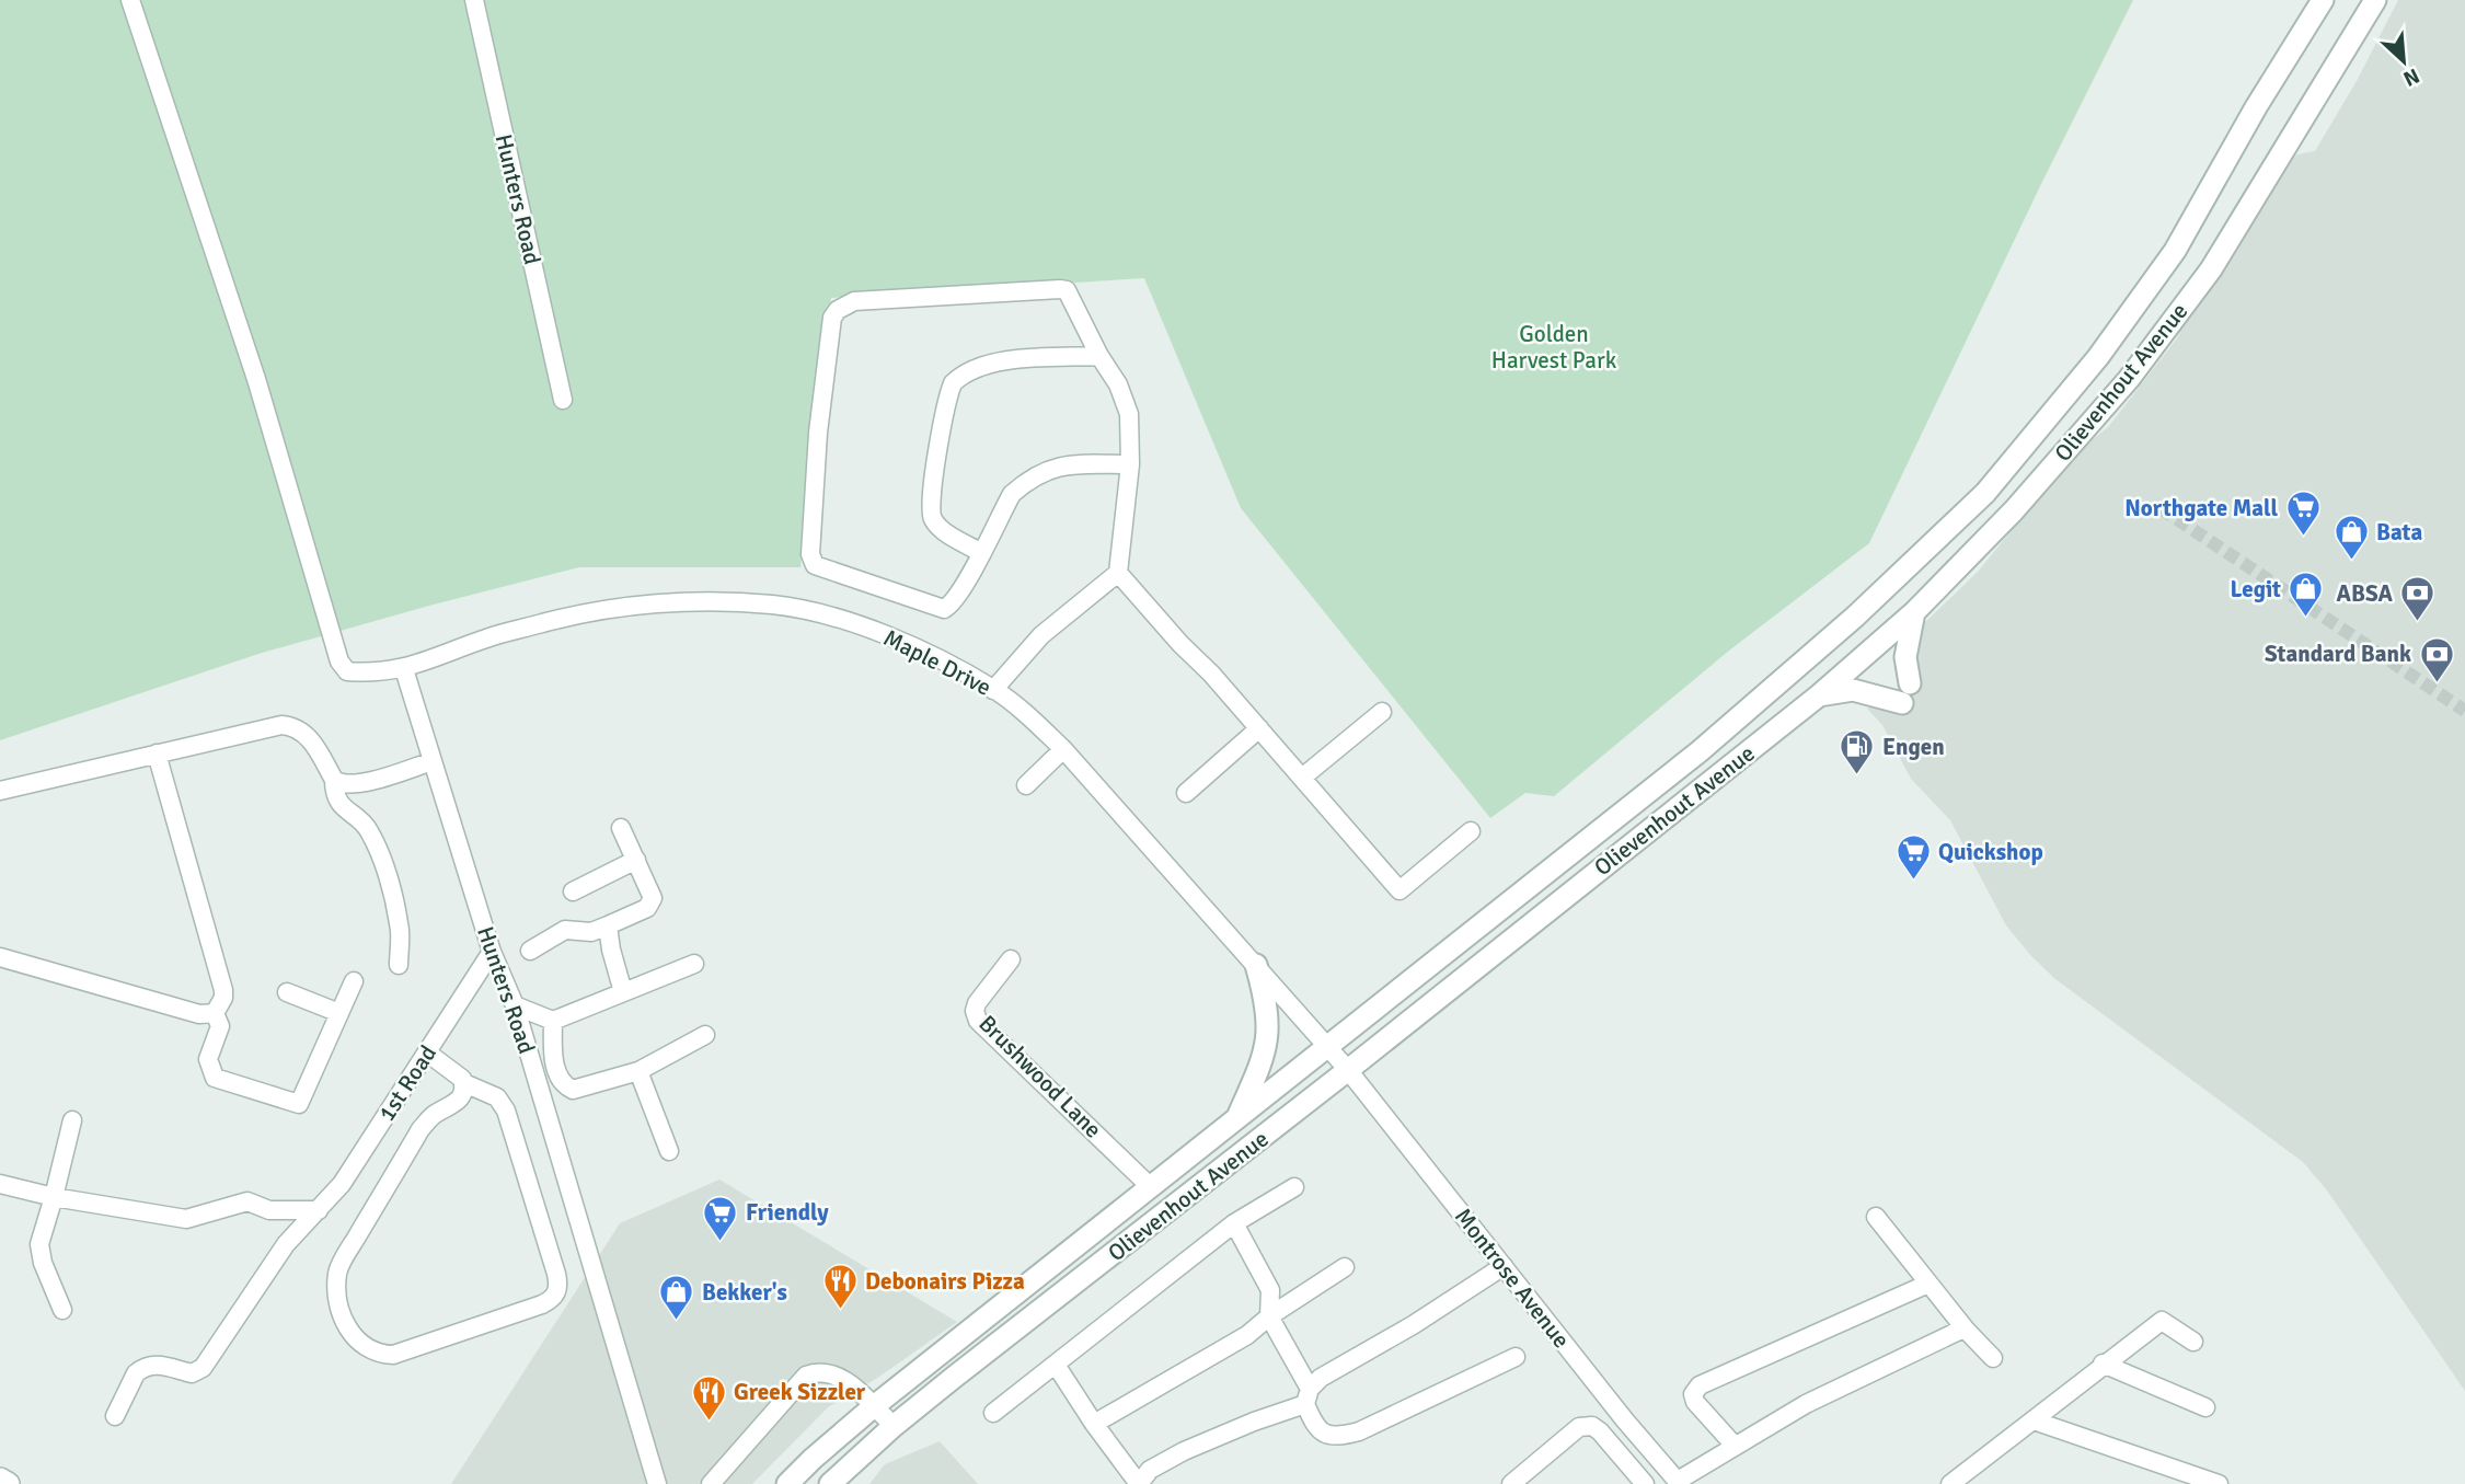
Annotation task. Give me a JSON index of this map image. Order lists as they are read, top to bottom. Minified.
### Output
{"streets":{"street":["Hunters Road","Olievenhout Avenue","Maple Drive","Brushwood Lane","1st Road","Montrose Avenue"]},"crossings":[["Hunters Road","Maple Drive"],["Hunters Road","1st Road"],["Olievenhout Avenue","Maple Drive"],["Olievenhout Avenue","Brushwood Lane"],["Olievenhout Avenue","Montrose Avenue"],["Maple Drive","Montrose Avenue"]],"parks":["Golden Harvest Park"],"places":{"supermarket":["Northgate Mall","Quickshop","Friendly"],"shop":["Bata","Legit","Bekker's"],"bank":["ABSA","Standard Bank"],"fuel station":["Engen"],"restaurant":["Debonairs Pizza","Greek Sizzler"]},"north":"bottom right"}
